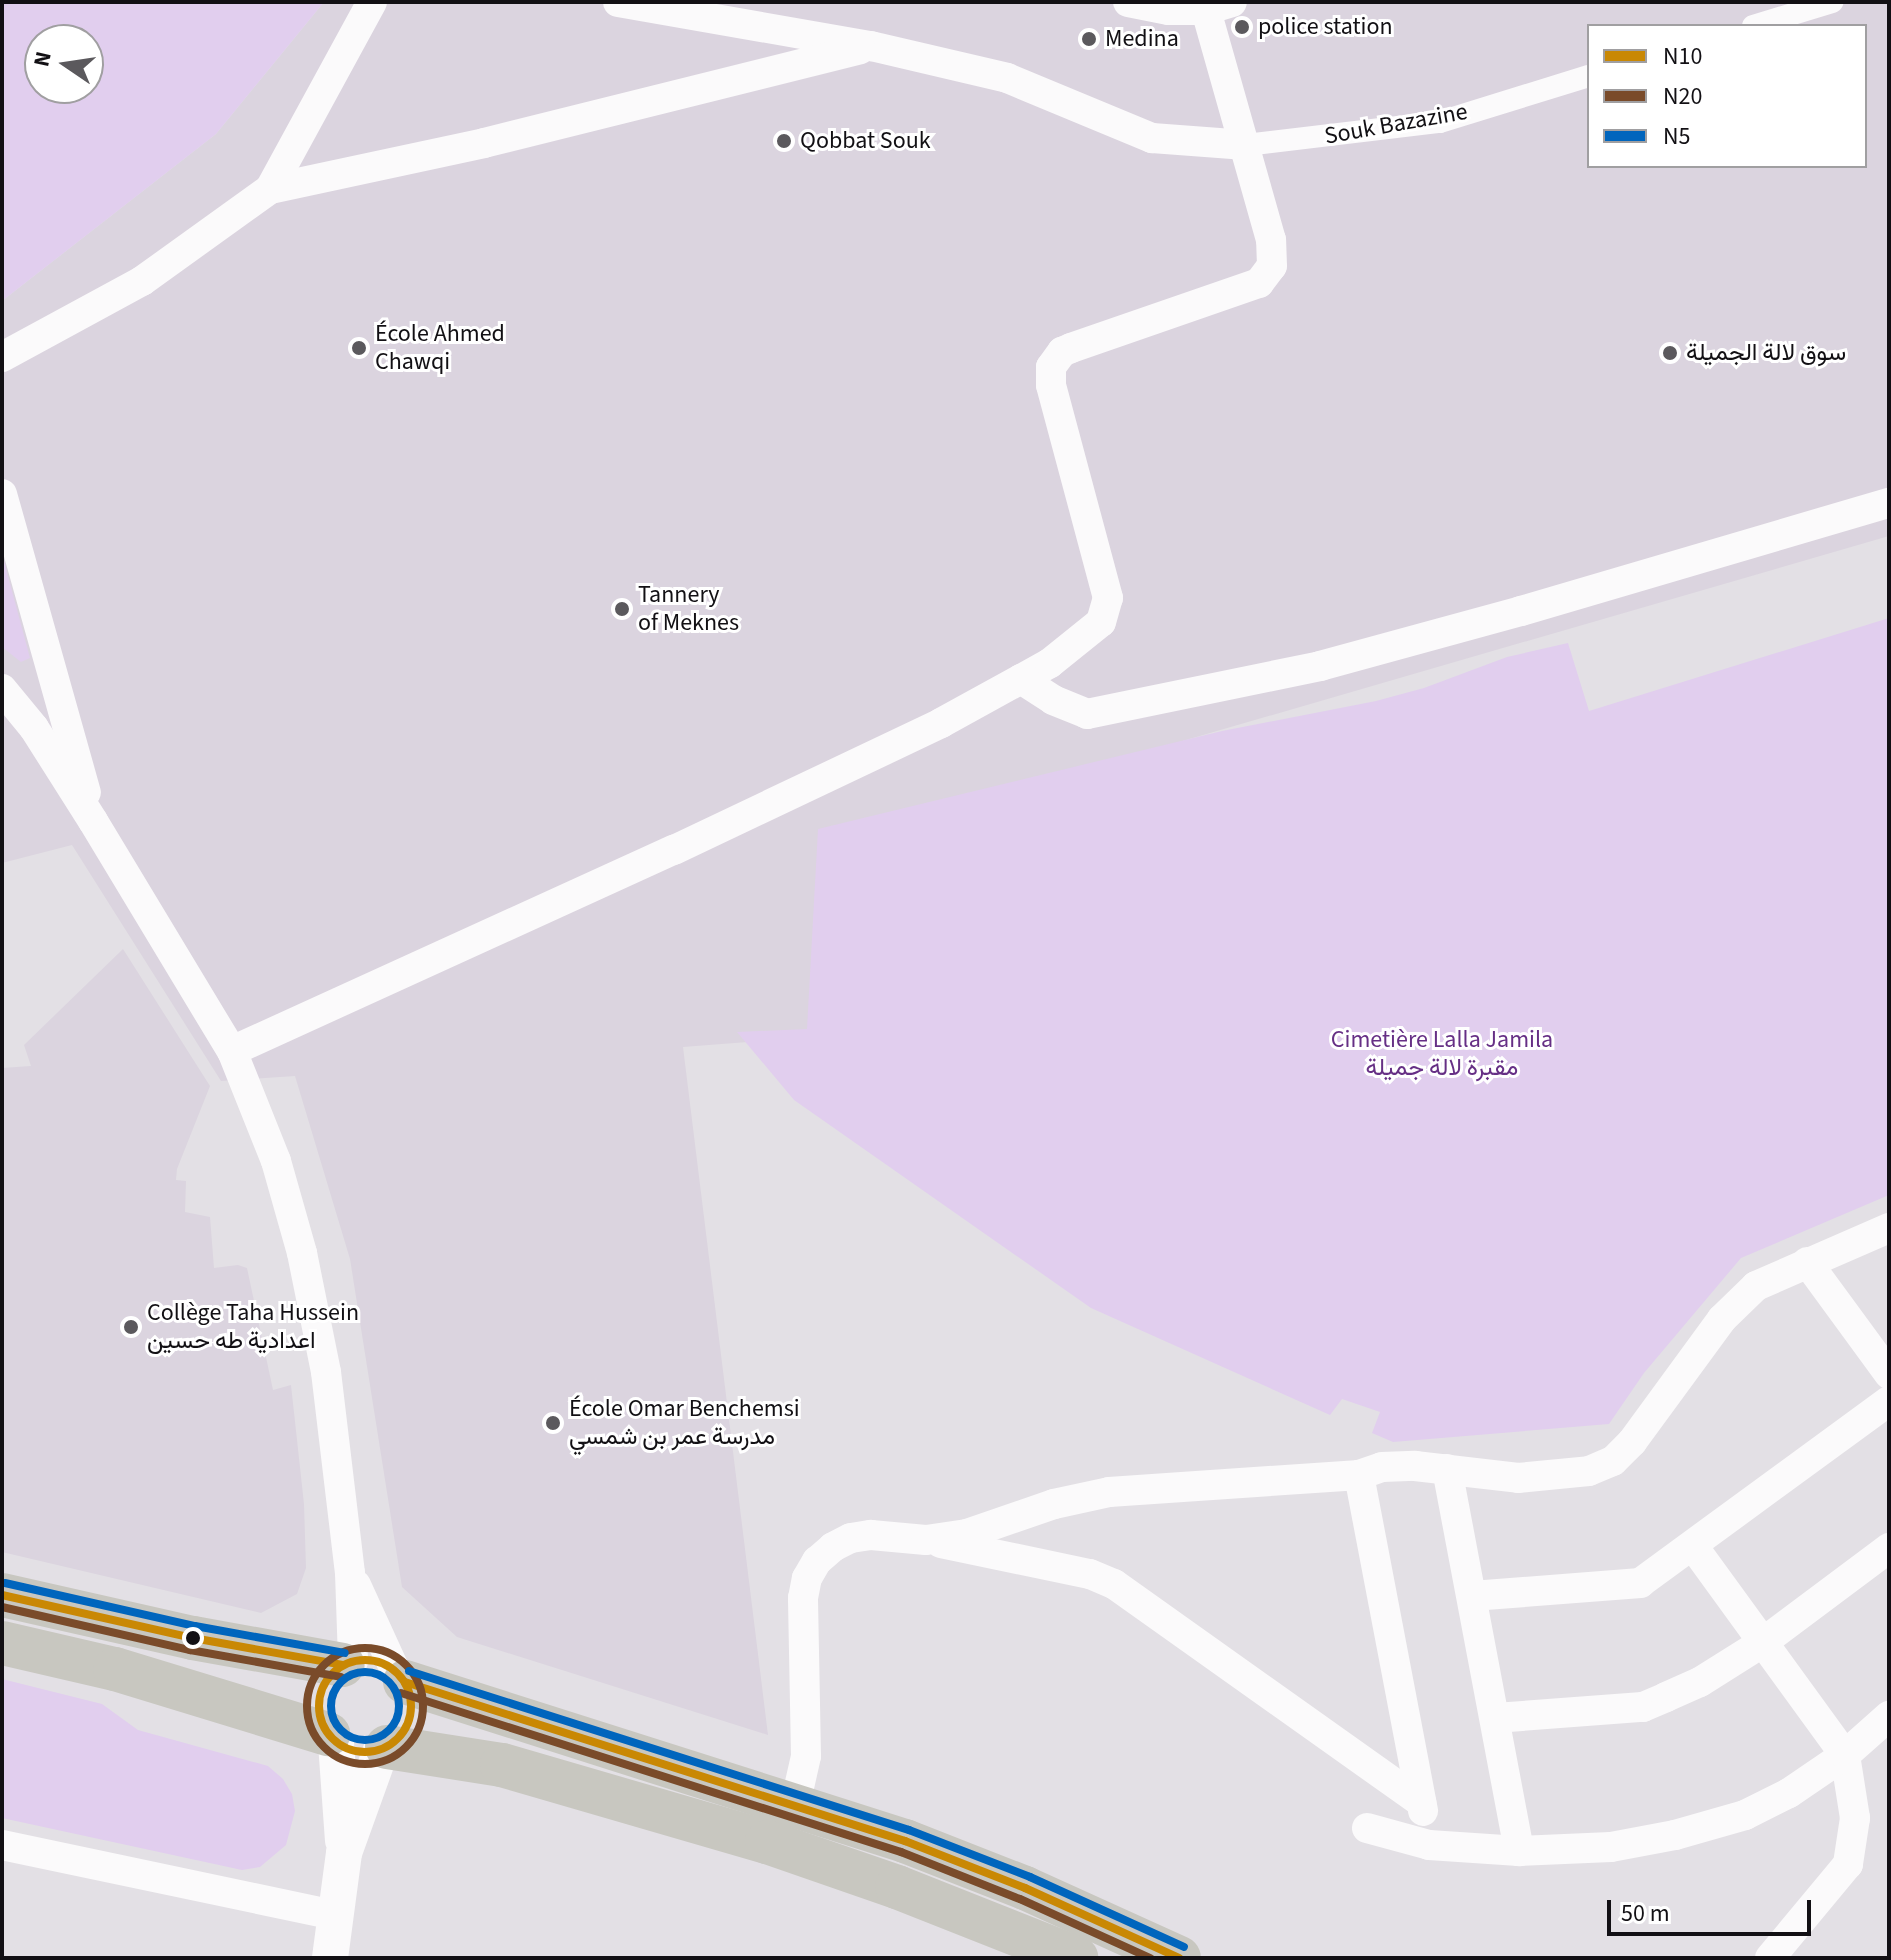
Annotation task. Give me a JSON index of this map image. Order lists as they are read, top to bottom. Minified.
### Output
{"streets":{"street":["Souk Bazazine"]},"parks":["Cimetière Lalla Jamila مقبرة لالة جميلة"],"places":["police station","Medina","Qobbat Souk","École Ahmed Chawqi","سوق لالة الجميلة","Tannery of Meknes","Collège Taha Hussein اعدادية طه حسين","École Omar Benchemsi مدرسة عمر بن شمسي"],"lines":["transit line N5","transit line N10","transit line N20"],"legend":["N10","N20","N5"],"scale_bar":"50 m","north":"left"}
